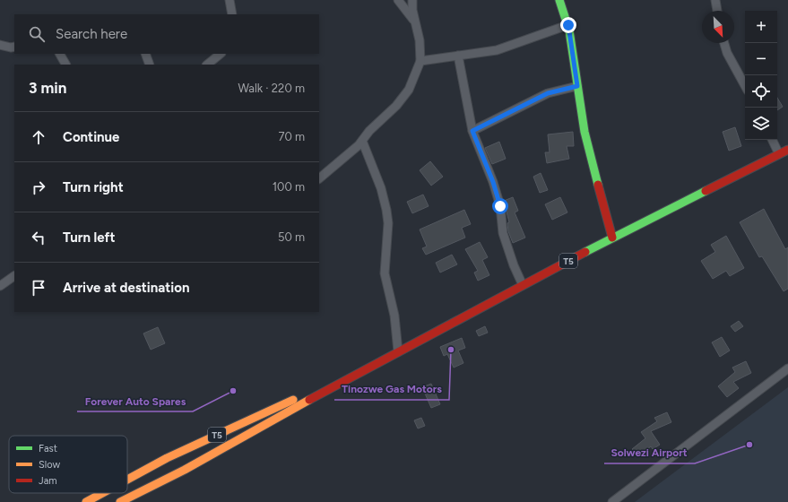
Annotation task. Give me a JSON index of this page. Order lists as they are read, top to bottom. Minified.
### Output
{"streets":{"main road":["T5"]},"places":["Tinozwe Gas Motors","Forever Auto Spares","Solwezi Airport"],"legend":["Fast","Slow","Jam"],"north":"bottom right","page":{"map_buttons":["+","−"],"search":"Search here","heading":["3 min","Walk · 220 m"],"list":[["Continue","70 m"],["Turn right","100 m"],["Turn left","50 m"],"Arrive at destination"]}}
